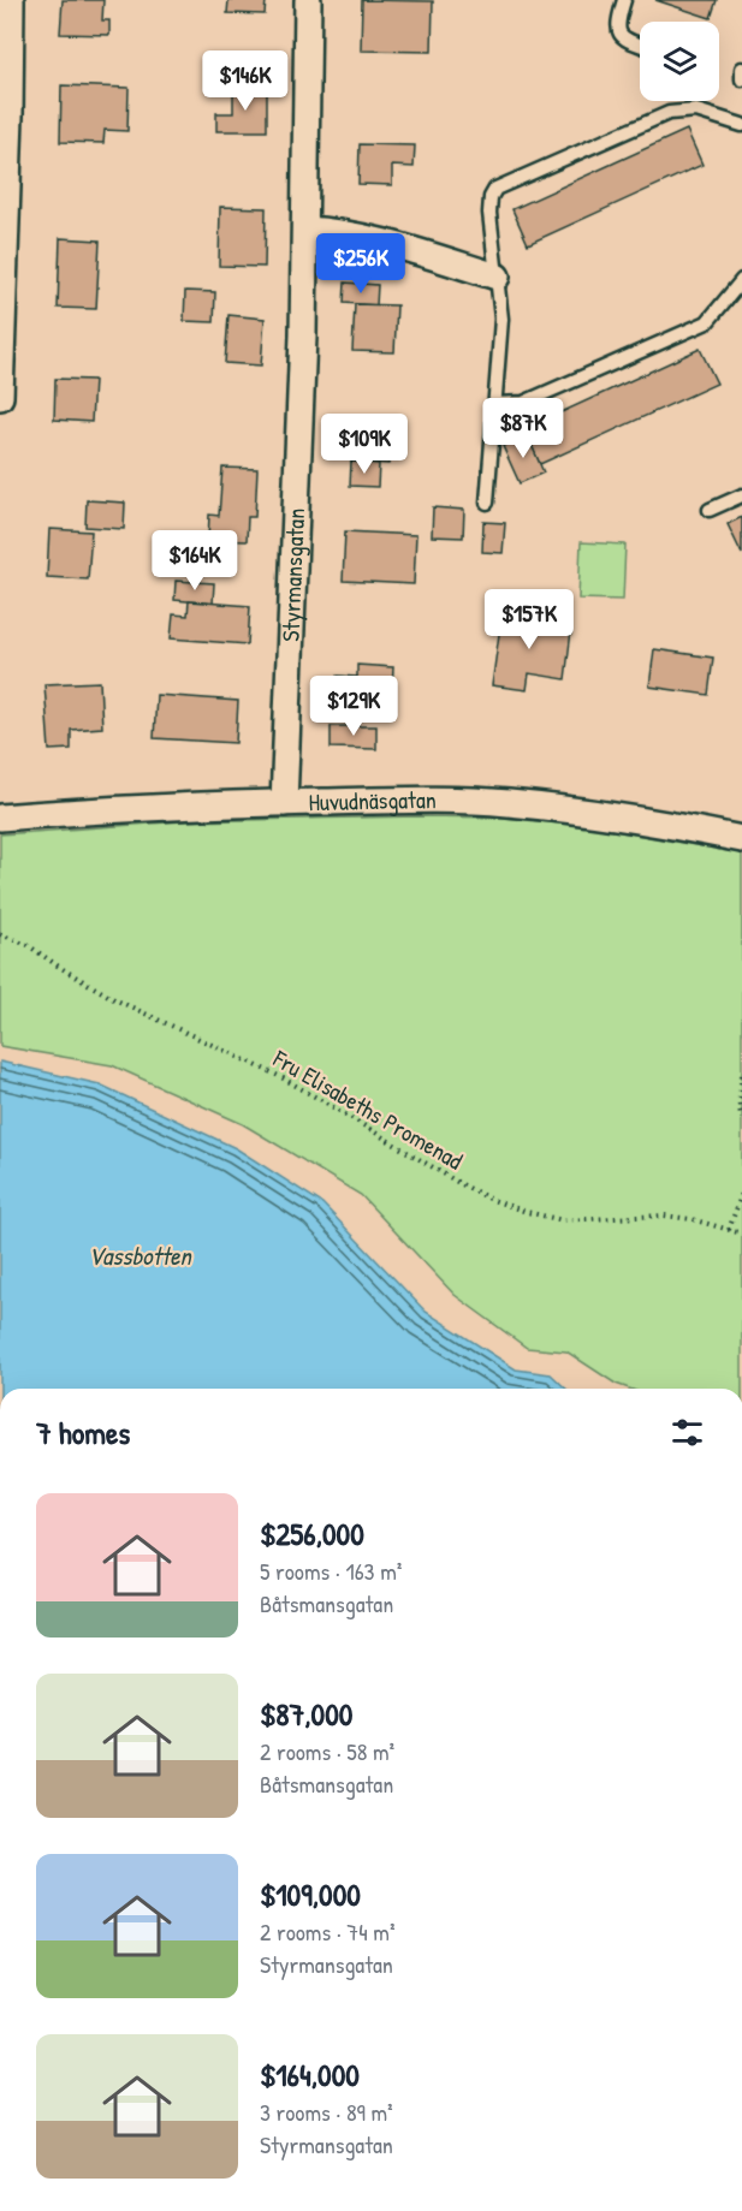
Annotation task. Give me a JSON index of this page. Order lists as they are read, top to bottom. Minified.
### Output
{"streets":{"street":["Styrmansgatan","Huvudnäsgatan"],"path":["Fru Elisabeths Promenad"]},"crossings":[["Styrmansgatan","Huvudnäsgatan"]],"water":["Vassbotten"],"page":{"price":["$146K","$256K","$87K","$109K","$164K","$157K","$129K"],"heading":"7 homes","list":[{"name":"$256,000","note":"5 rooms · 163 m² · Båtsmansgatan"},{"name":"$87,000","note":"2 rooms · 58 m² · Båtsmansgatan"},{"name":"$109,000","note":"2 rooms · 74 m² · Styrmansgatan"},{"name":"$164,000","note":"3 rooms · 89 m² · Styrmansgatan"}]}}
